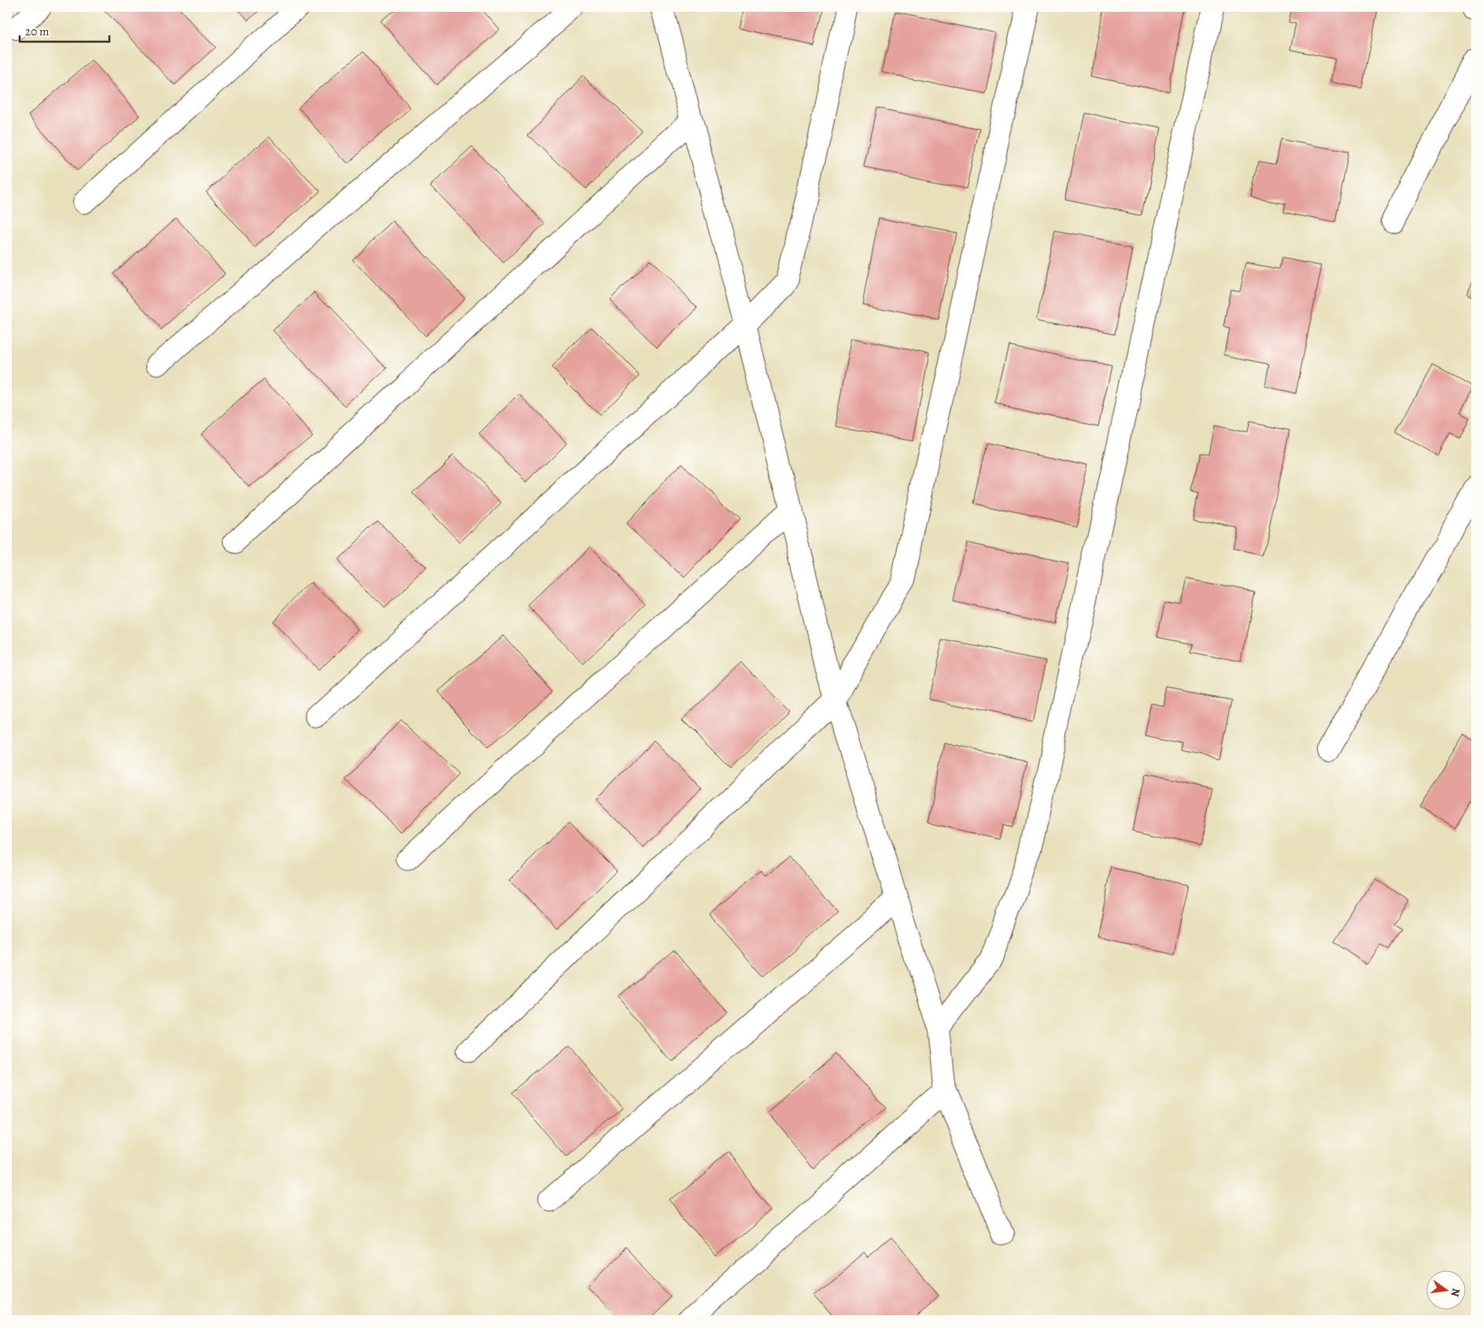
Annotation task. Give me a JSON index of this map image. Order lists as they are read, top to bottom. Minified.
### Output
{"scale_bar":"20 m","north":"right"}
